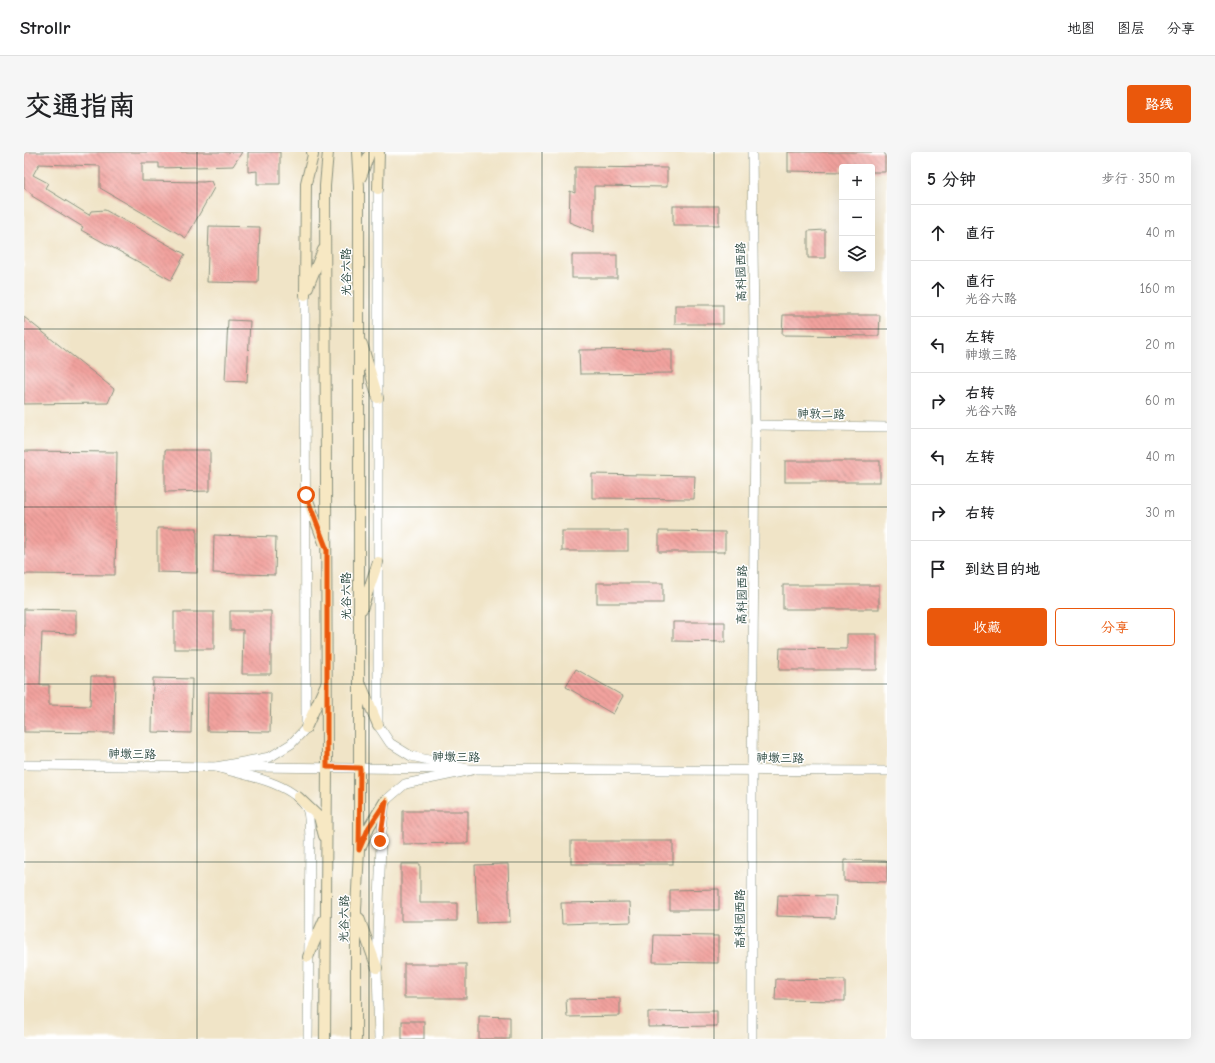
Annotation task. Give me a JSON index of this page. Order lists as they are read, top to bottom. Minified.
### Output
{"streets":{"main road":["光谷六路"],"street":["高科园西路","神敦二路","神墩三路"]},"crossings":[["光谷六路","神墩三路"],["高科园西路","神敦二路"],["高科园西路","神墩三路"]],"page":{"header":"Strollr","nav":["地图","图层","分享"],"buttons":["路线",["收藏","分享"]],"title":"交通指南","heading":["5 分钟","步行 · 350 m"],"map_buttons":["+","−"],"list":[["直行","40 m"],["直行","光谷六路","160 m"],["左转","神墩三路","20 m"],["右转","光谷六路","60 m"],["左转","40 m"],["右转","30 m"],"到达目的地"]}}
